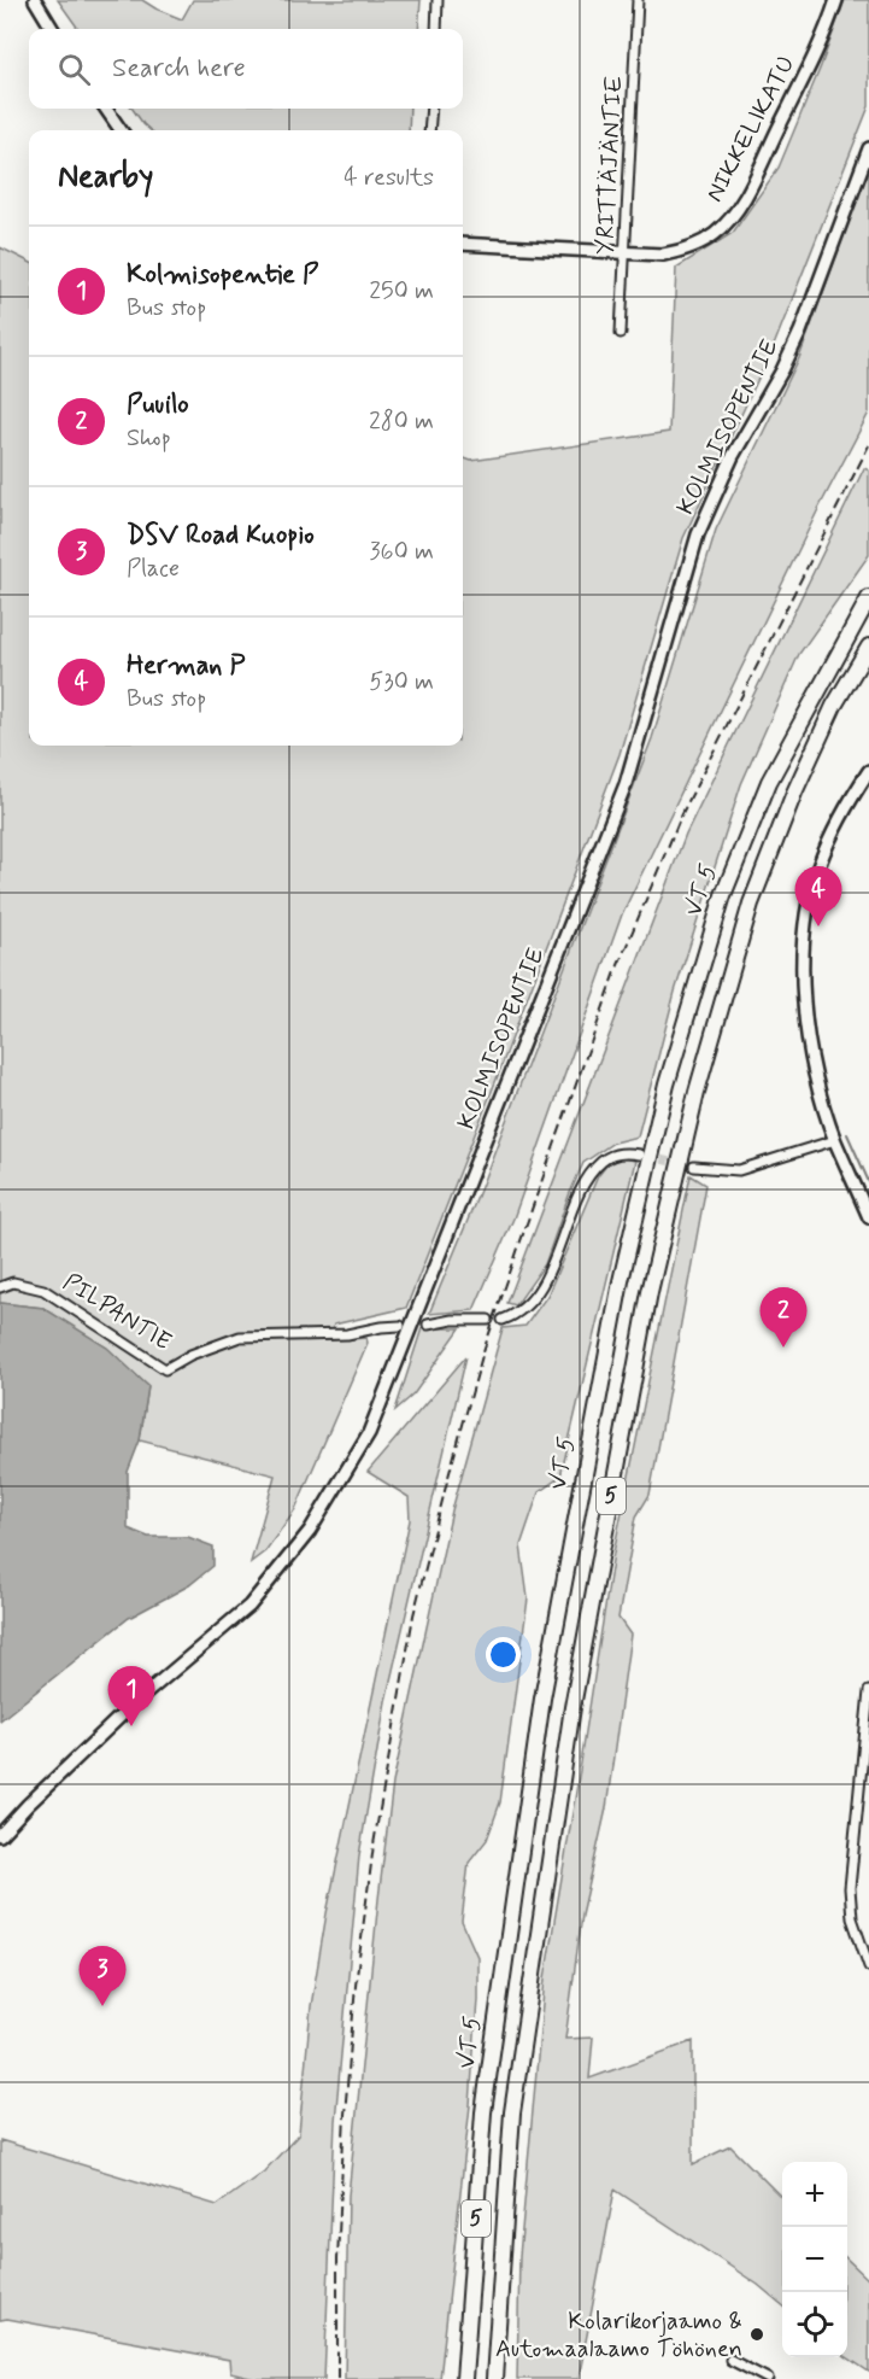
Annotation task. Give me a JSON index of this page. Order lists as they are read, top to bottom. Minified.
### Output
{"streets":{"highway":["VT 5","5"],"main road":["NIKKELIKATU","KOLMISOPENTIE"],"street":["YRITTÄJÄNTIE","PILPANTIE"]},"crossings":[["NIKKELIKATU","YRITTÄJÄNTIE"]],"places":["Kolarikorjaamo & Automaalaamo Töhönen"],"page":{"search":"Search here","heading":["Nearby","4 results"],"list":[{"mark":"1","name":"Kolmisopentie P","note":"Bus stop","value":"250 m"},{"mark":"2","name":"Puuilo","note":"Shop","value":"280 m"},{"mark":"3","name":"DSV Road Kuopio","note":"Place","value":"360 m"},{"mark":"4","name":"Herman P","note":"Bus stop","value":"530 m"}],"pins":["4","2","1","3"],"map_buttons":["+","−"]}}
